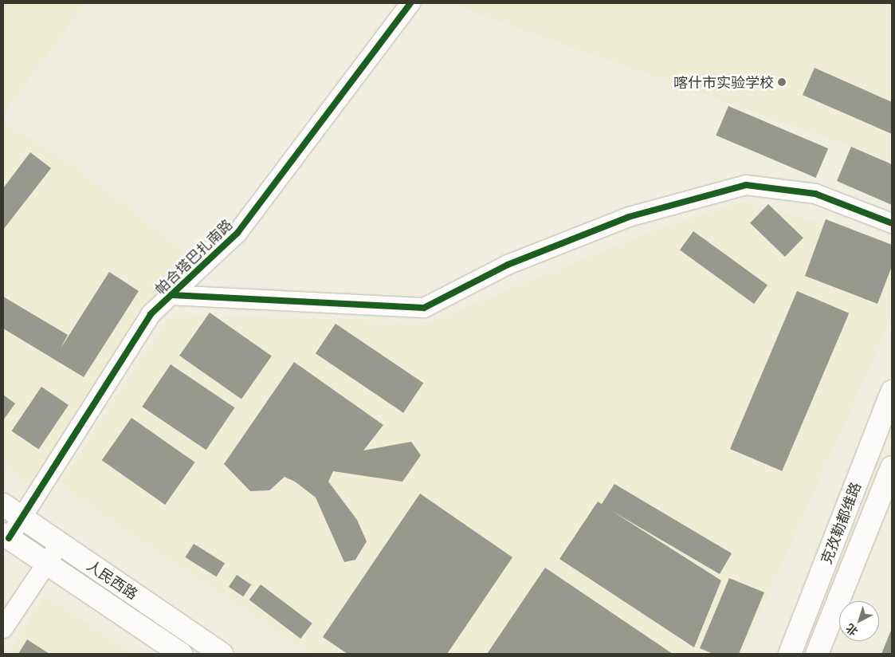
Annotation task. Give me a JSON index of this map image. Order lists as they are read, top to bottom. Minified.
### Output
{"streets":{"main road":["克孜勒都维路","人民西路"],"street":["帕合塔巴扎南路"]},"crossings":[["帕合塔巴扎南路","人民西路"]],"places":["喀什市实验学校"],"north":"bottom left"}
